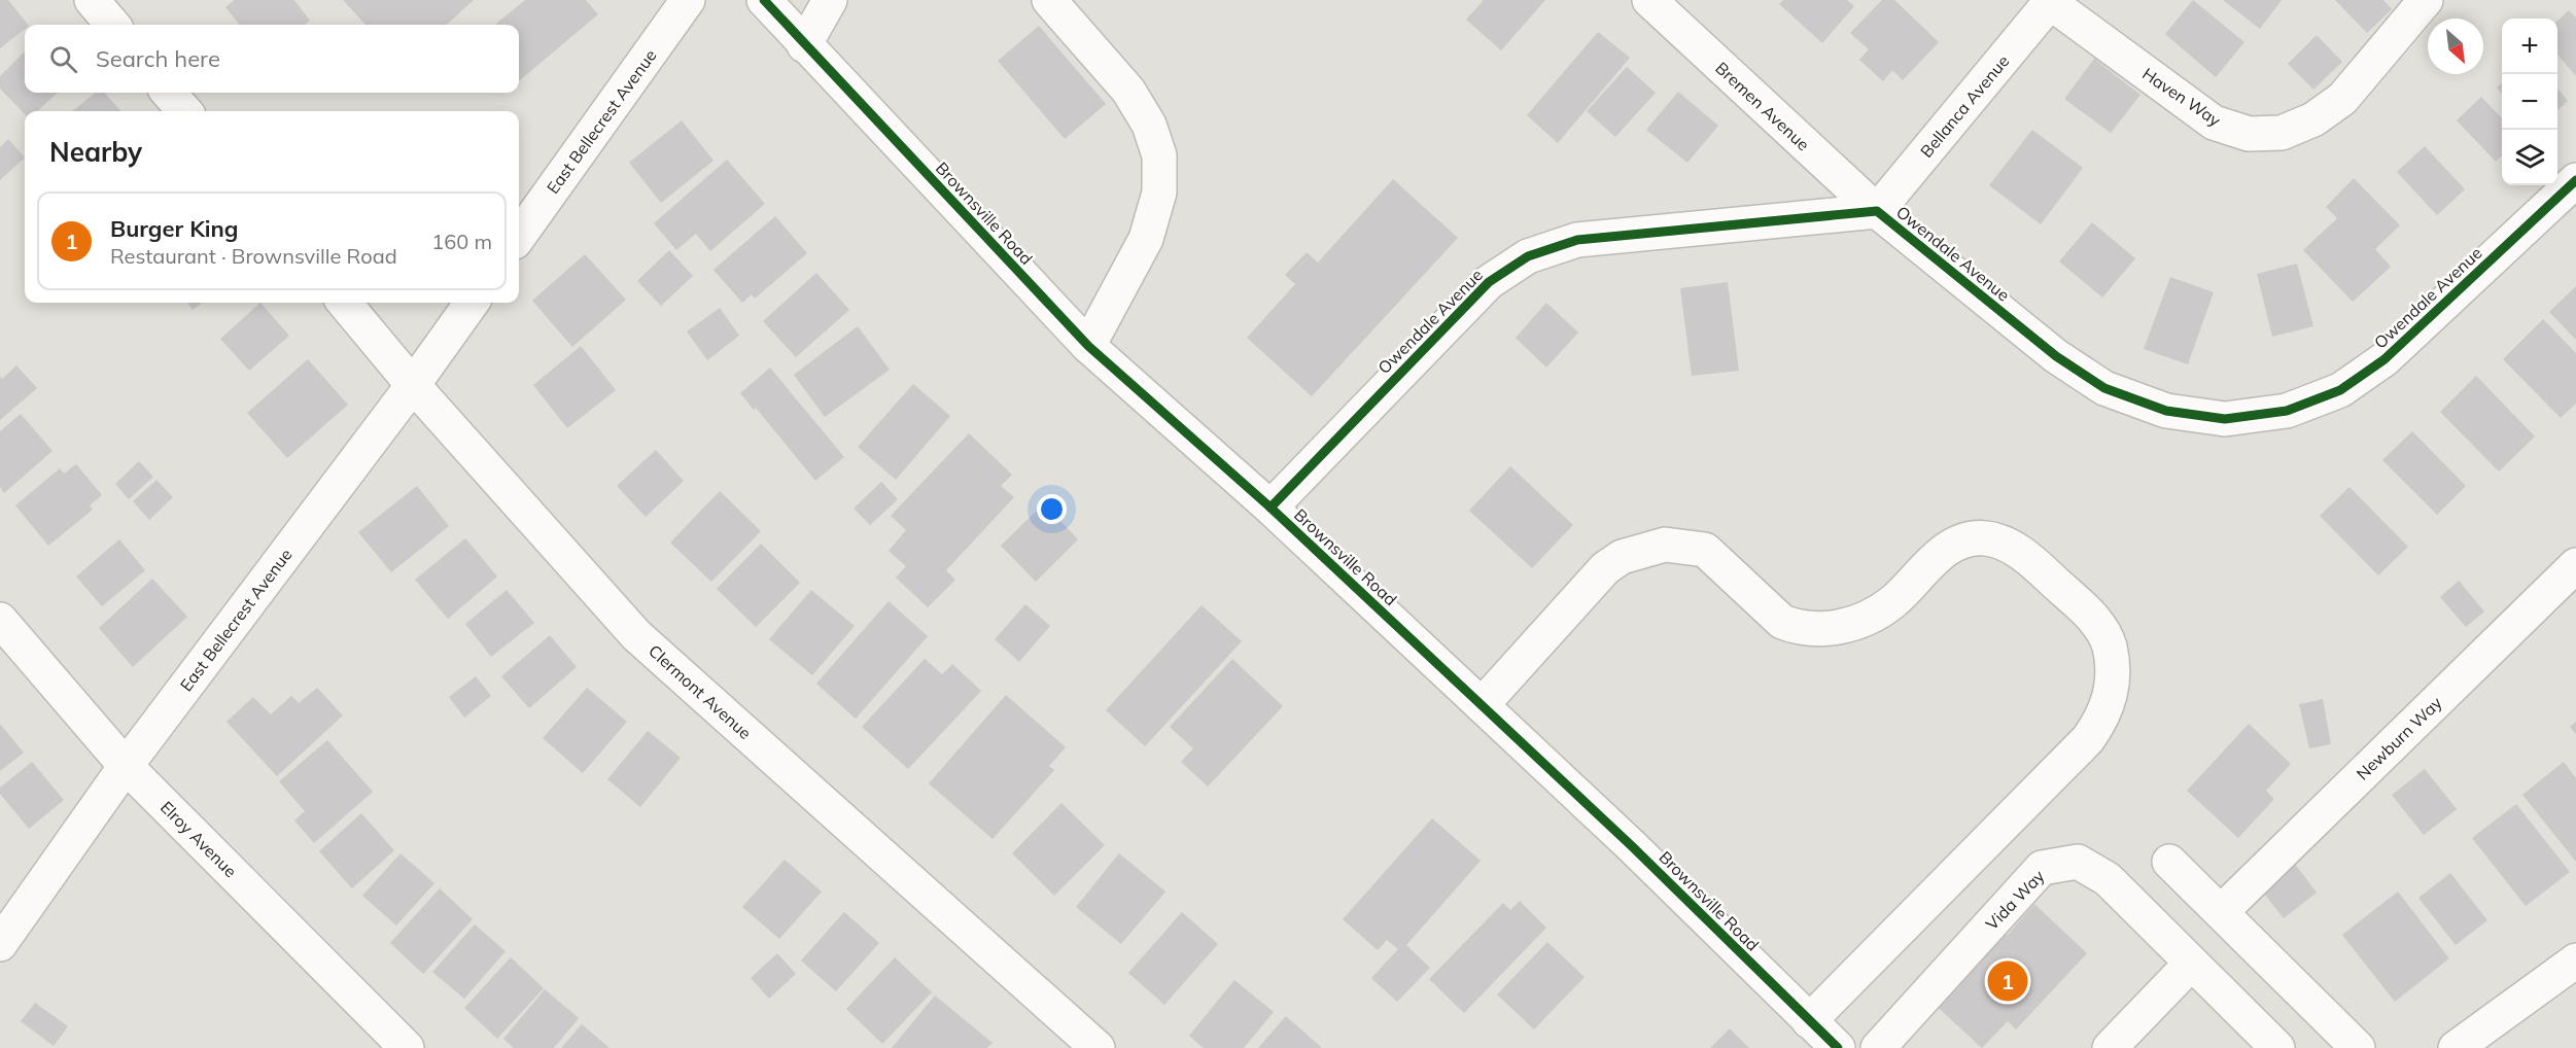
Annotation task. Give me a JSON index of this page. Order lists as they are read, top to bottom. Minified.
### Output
{"streets":{"street":["Haven Way","Bremen Avenue","Bellanca Avenue","East Bellecrest Avenue","Brownsville Road","Owendale Avenue","Clermont Avenue","Newburn Way","Elroy Avenue","Vida Way"]},"crossings":[["Haven Way","Bellanca Avenue"],["Bremen Avenue","Bellanca Avenue"],["Bremen Avenue","Owendale Avenue"],["Bellanca Avenue","Owendale Avenue"],["East Bellecrest Avenue","Clermont Avenue"],["East Bellecrest Avenue","Elroy Avenue"],["Brownsville Road","Owendale Avenue"]],"north":"bottom right","page":{"map_buttons":["+","−"],"search":"Search here","heading":"Nearby","list":[{"mark":"1","name":"Burger King","note":"Restaurant · Brownsville Road","value":"160 m"}],"pins":"1"}}
